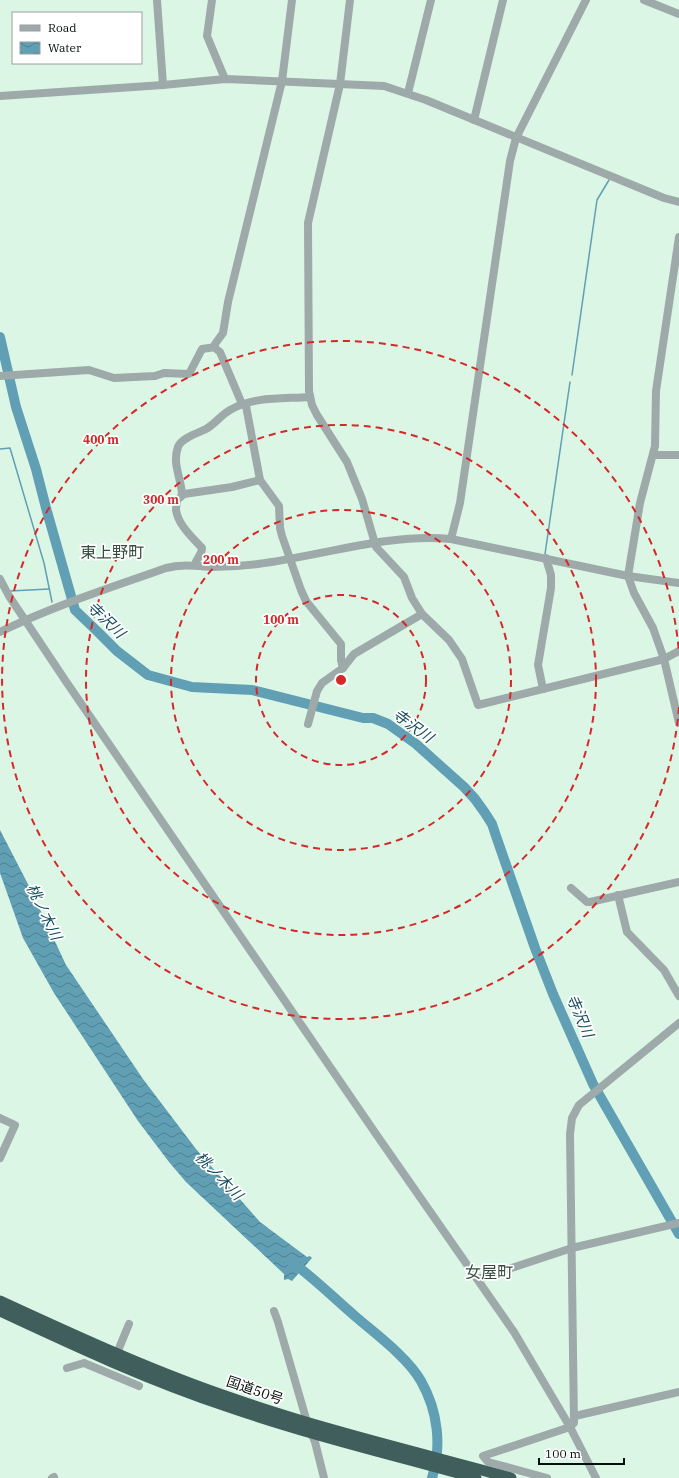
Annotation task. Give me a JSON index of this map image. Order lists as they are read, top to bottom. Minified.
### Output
{"streets":{"highway":["国道50号"]},"districts":["東上野町","女屋町"],"water":["寺沢川","桃ノ木川"],"legend":["Road","Water"],"scale_bar":"100 m","rings":["400 m","300 m","200 m","100 m"]}
